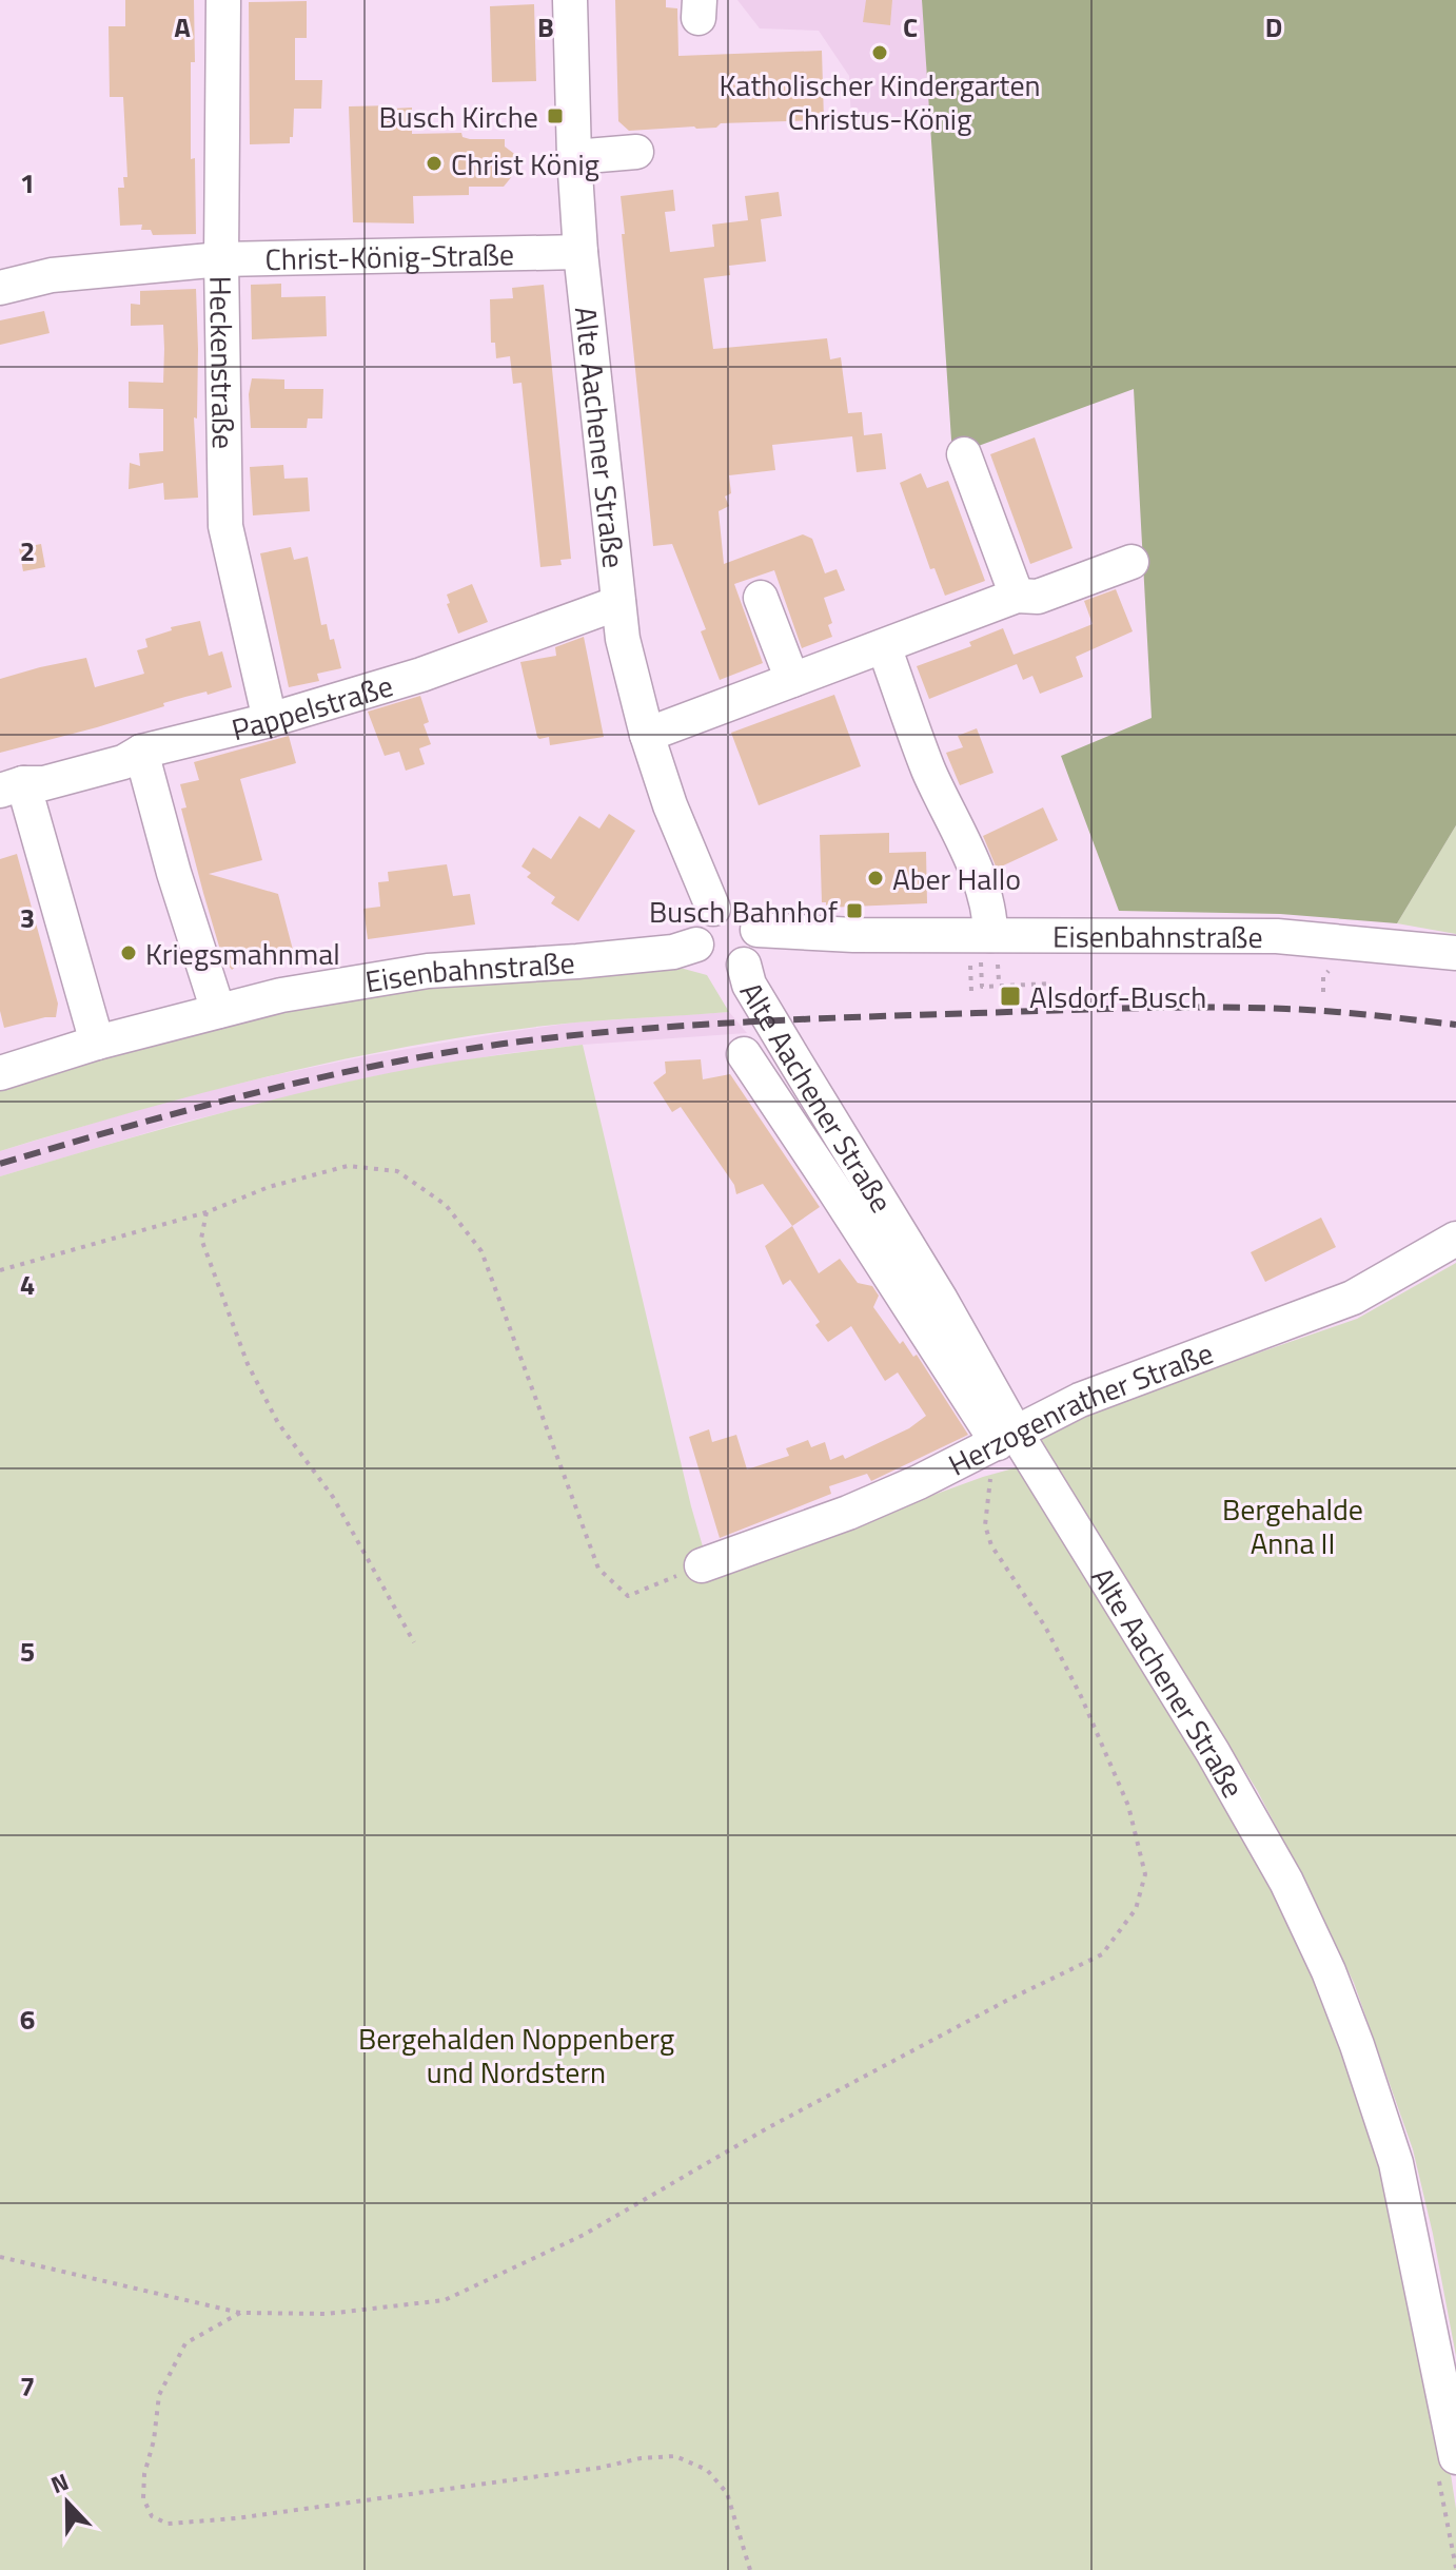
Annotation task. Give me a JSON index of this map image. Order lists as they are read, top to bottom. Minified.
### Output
{"streets":{"street":["Christ-König-Straße","Heckenstraße","Alte Aachener Straße","Pappelstraße","Eisenbahnstraße","Herzogenrather Straße"]},"crossings":[["Christ-König-Straße","Heckenstraße"],["Christ-König-Straße","Alte Aachener Straße"],["Heckenstraße","Pappelstraße"],["Alte Aachener Straße","Pappelstraße"],["Alte Aachener Straße","Eisenbahnstraße"],["Alte Aachener Straße","Herzogenrather Straße"]],"parks":["Bergehalde Anna II","Bergehalden Noppenberg und Nordstern"],"places":{"other":["Katholischer Kindergarten Christus-König","Christ König","Aber Hallo","Kriegsmahnmal"],"transit":["Busch Kirche","Busch Bahnhof","Alsdorf-Busch"]},"north":"top","grid":{"columns":["A","B","C","D"],"rows":["1","2","3","4","5","6","7"]}}
